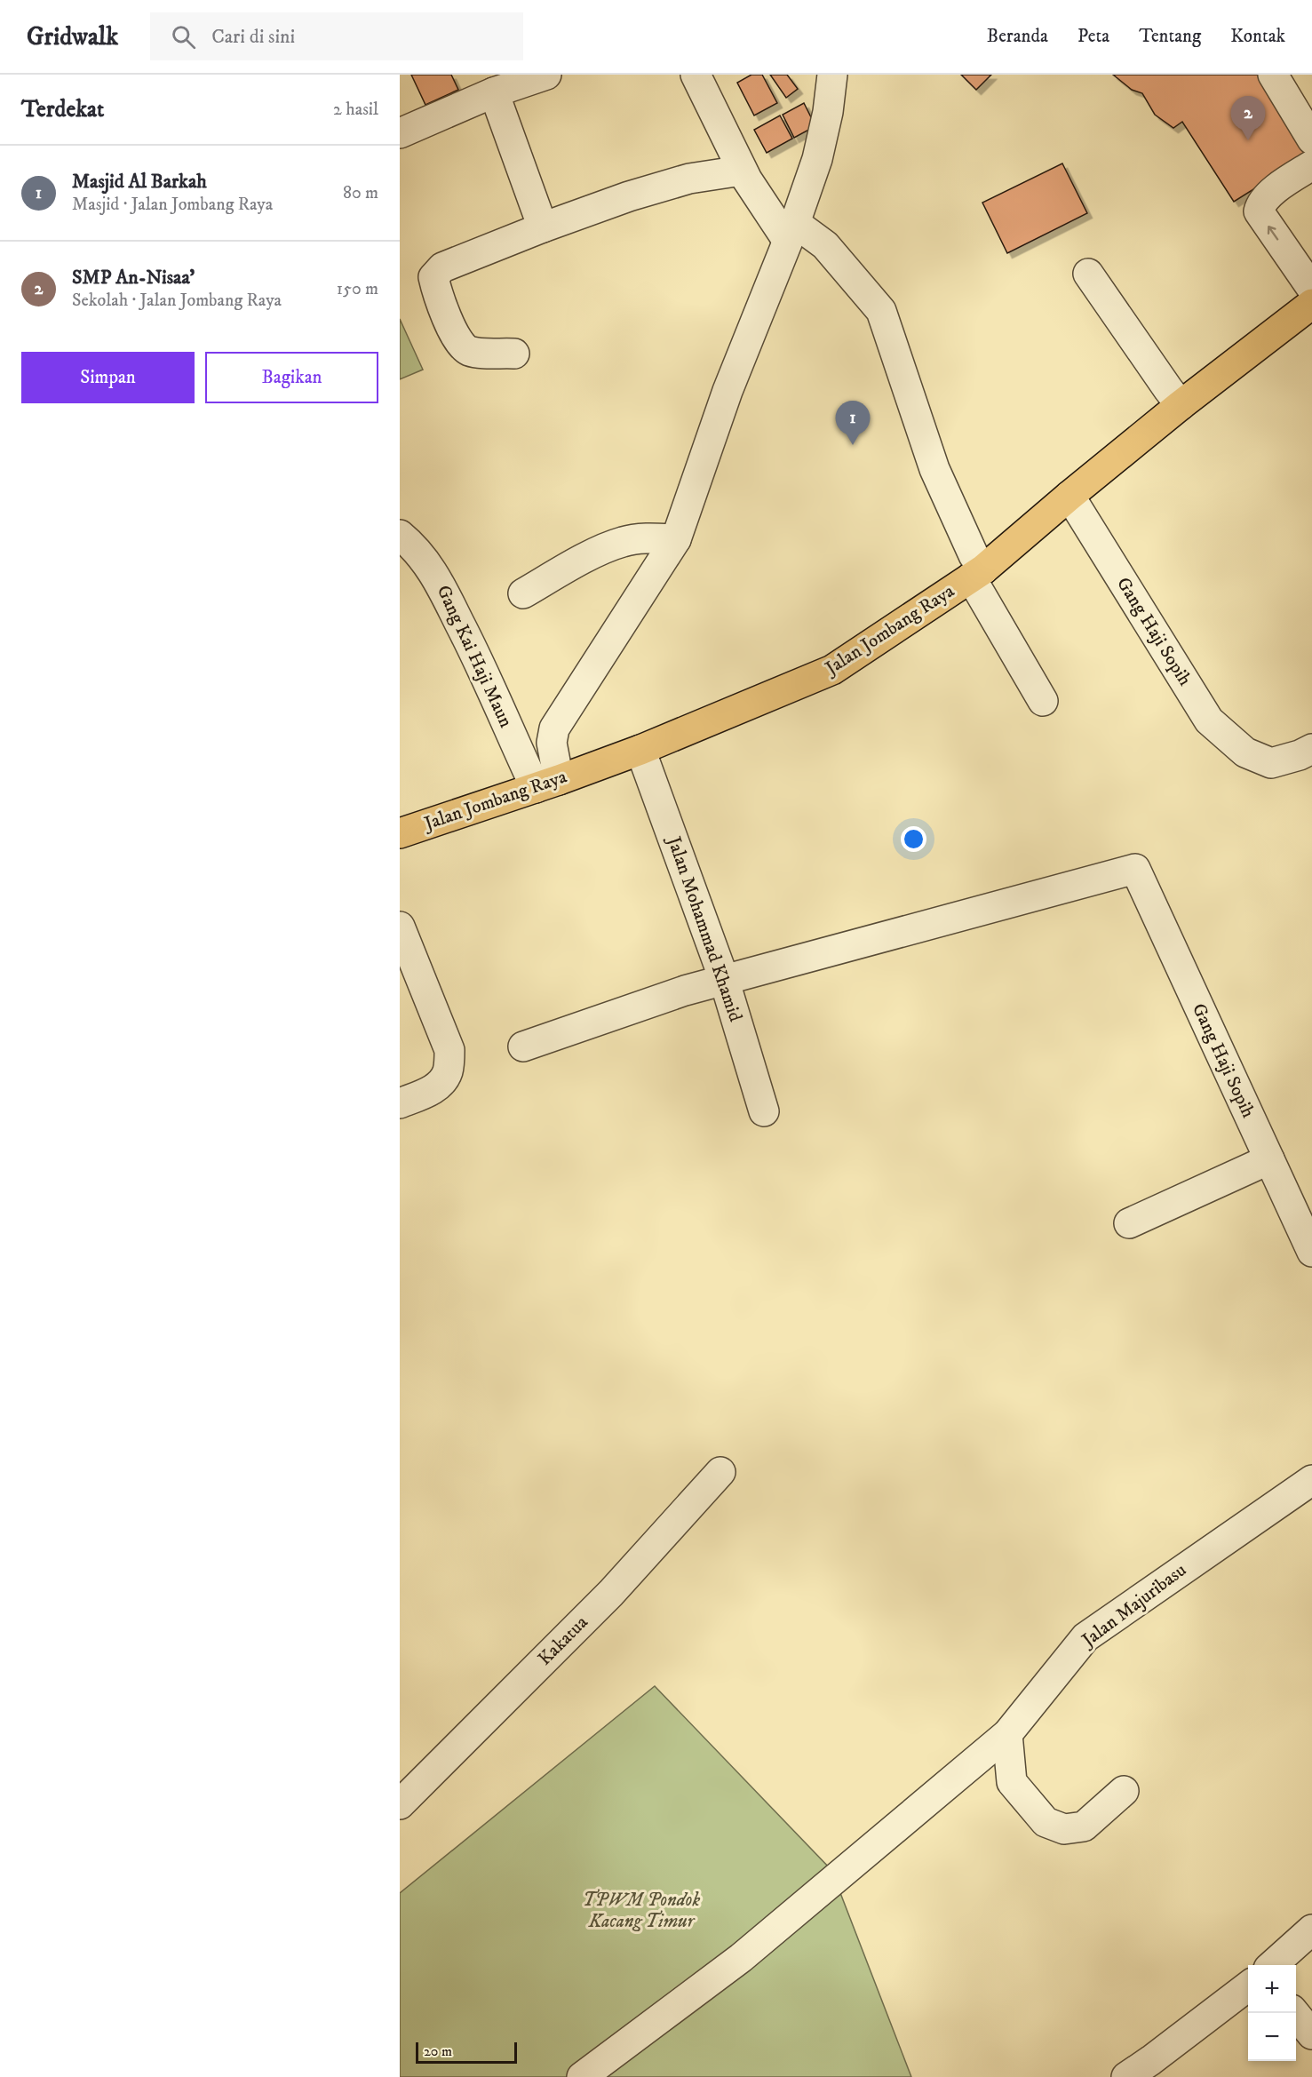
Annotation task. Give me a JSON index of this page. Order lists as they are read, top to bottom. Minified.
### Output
{"streets":{"main road":["Jalan Jombang Raya"],"street":["Gang Haji Sopih","Gang Kai Haji Maun","Jalan Mohammad Khamid","Jalan Majuribasu","Kakatua"]},"crossings":[["Jalan Jombang Raya","Gang Haji Sopih"],["Jalan Jombang Raya","Gang Kai Haji Maun"],["Jalan Jombang Raya","Jalan Mohammad Khamid"],["Gang Haji Sopih","Jalan Mohammad Khamid"]],"parks":["TPWM Pondok Kacang Timur"],"scale_bar":"20 m","page":{"header":"Gridwalk","search":"Cari di sini","nav":["Beranda","Peta","Tentang","Kontak"],"heading":["Terdekat","2 hasil"],"pins":["2","1"],"list":[{"mark":"1","name":"Masjid Al Barkah","note":"Masjid · Jalan Jombang Raya","value":"80 m"},{"mark":"2","name":"SMP An-Nisaa'","note":"Sekolah · Jalan Jombang Raya","value":"150 m"}],"buttons":["Simpan","Bagikan"],"map_buttons":["+","−"],"scale":"20 m"}}
